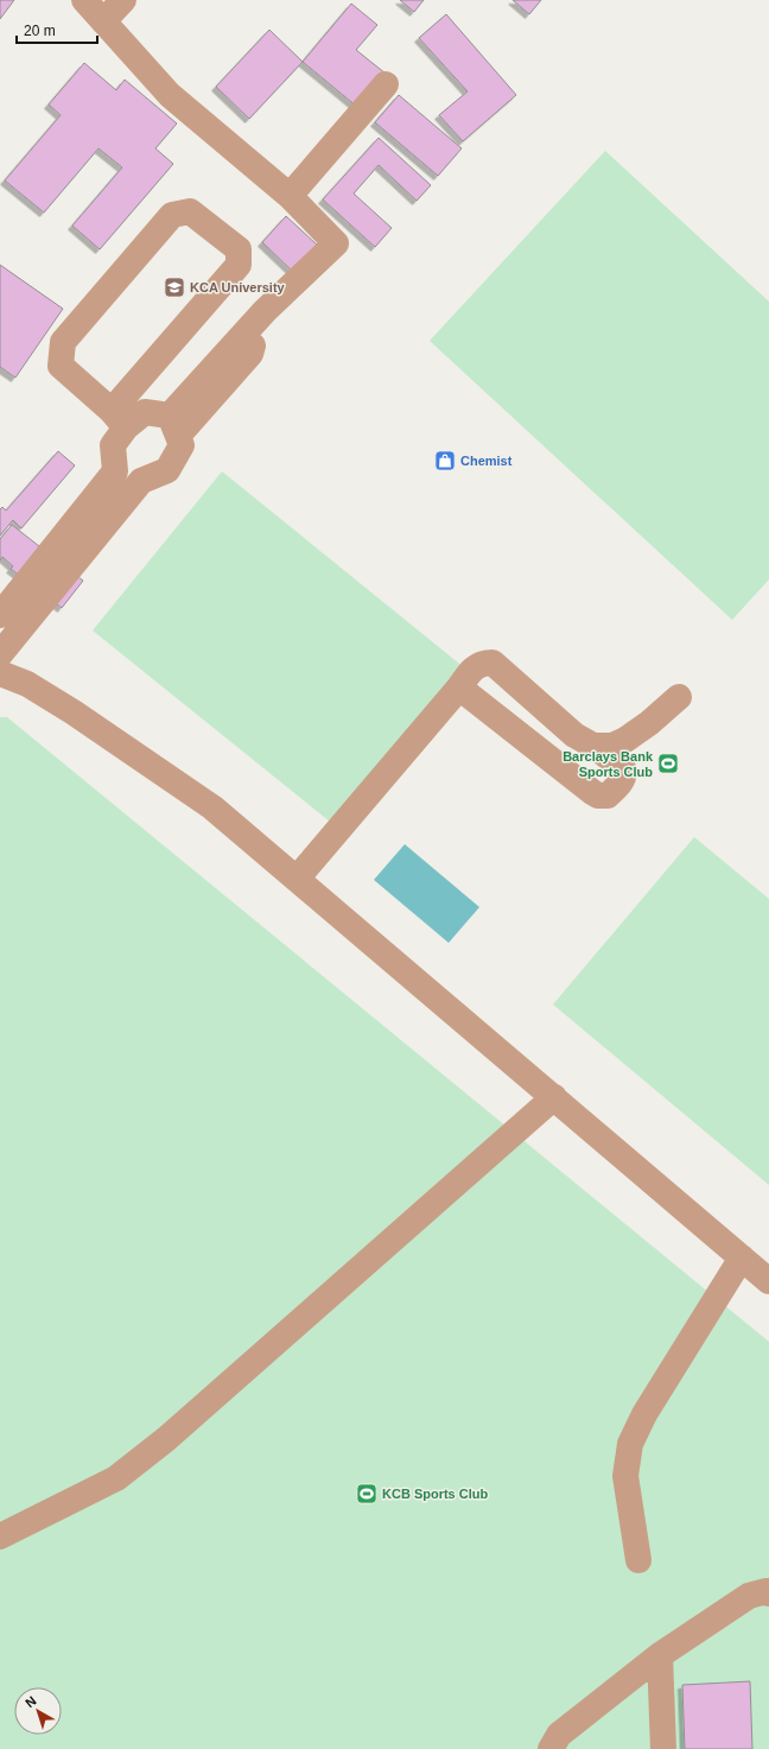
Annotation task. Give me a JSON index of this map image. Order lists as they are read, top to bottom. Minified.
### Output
{"places":{"school or university":["KCA University"],"shop":["Chemist"],"sports":["Barclays Bank Sports Club","KCB Sports Club"]},"scale_bar":"20 m","north":"top left"}
